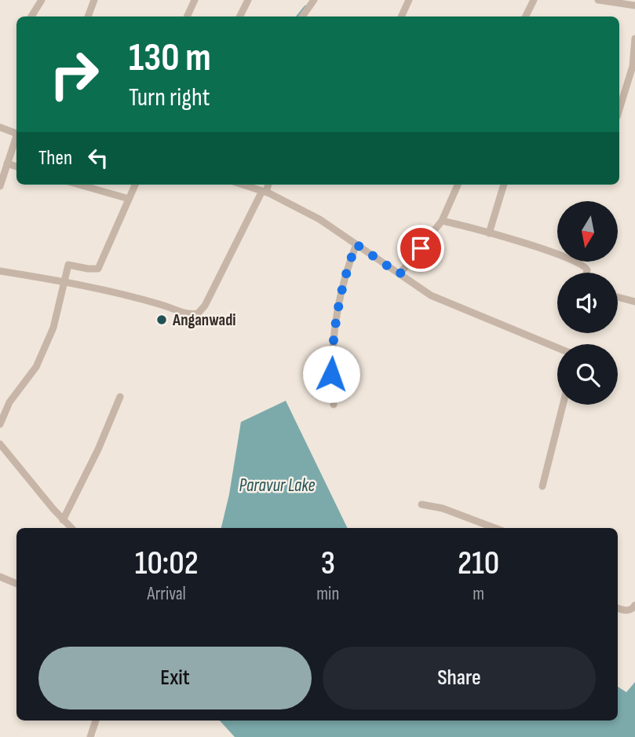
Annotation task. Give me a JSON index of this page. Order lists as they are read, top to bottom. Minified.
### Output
{"water":["Paravur Lake"],"places":["Anganwadi"],"north":"bottom","page":{"turn":["130 m","Turn right"],"then":"Then","eta":["10:02","Arrival","3","min","210","m"],"buttons":["Exit","Share"]}}
